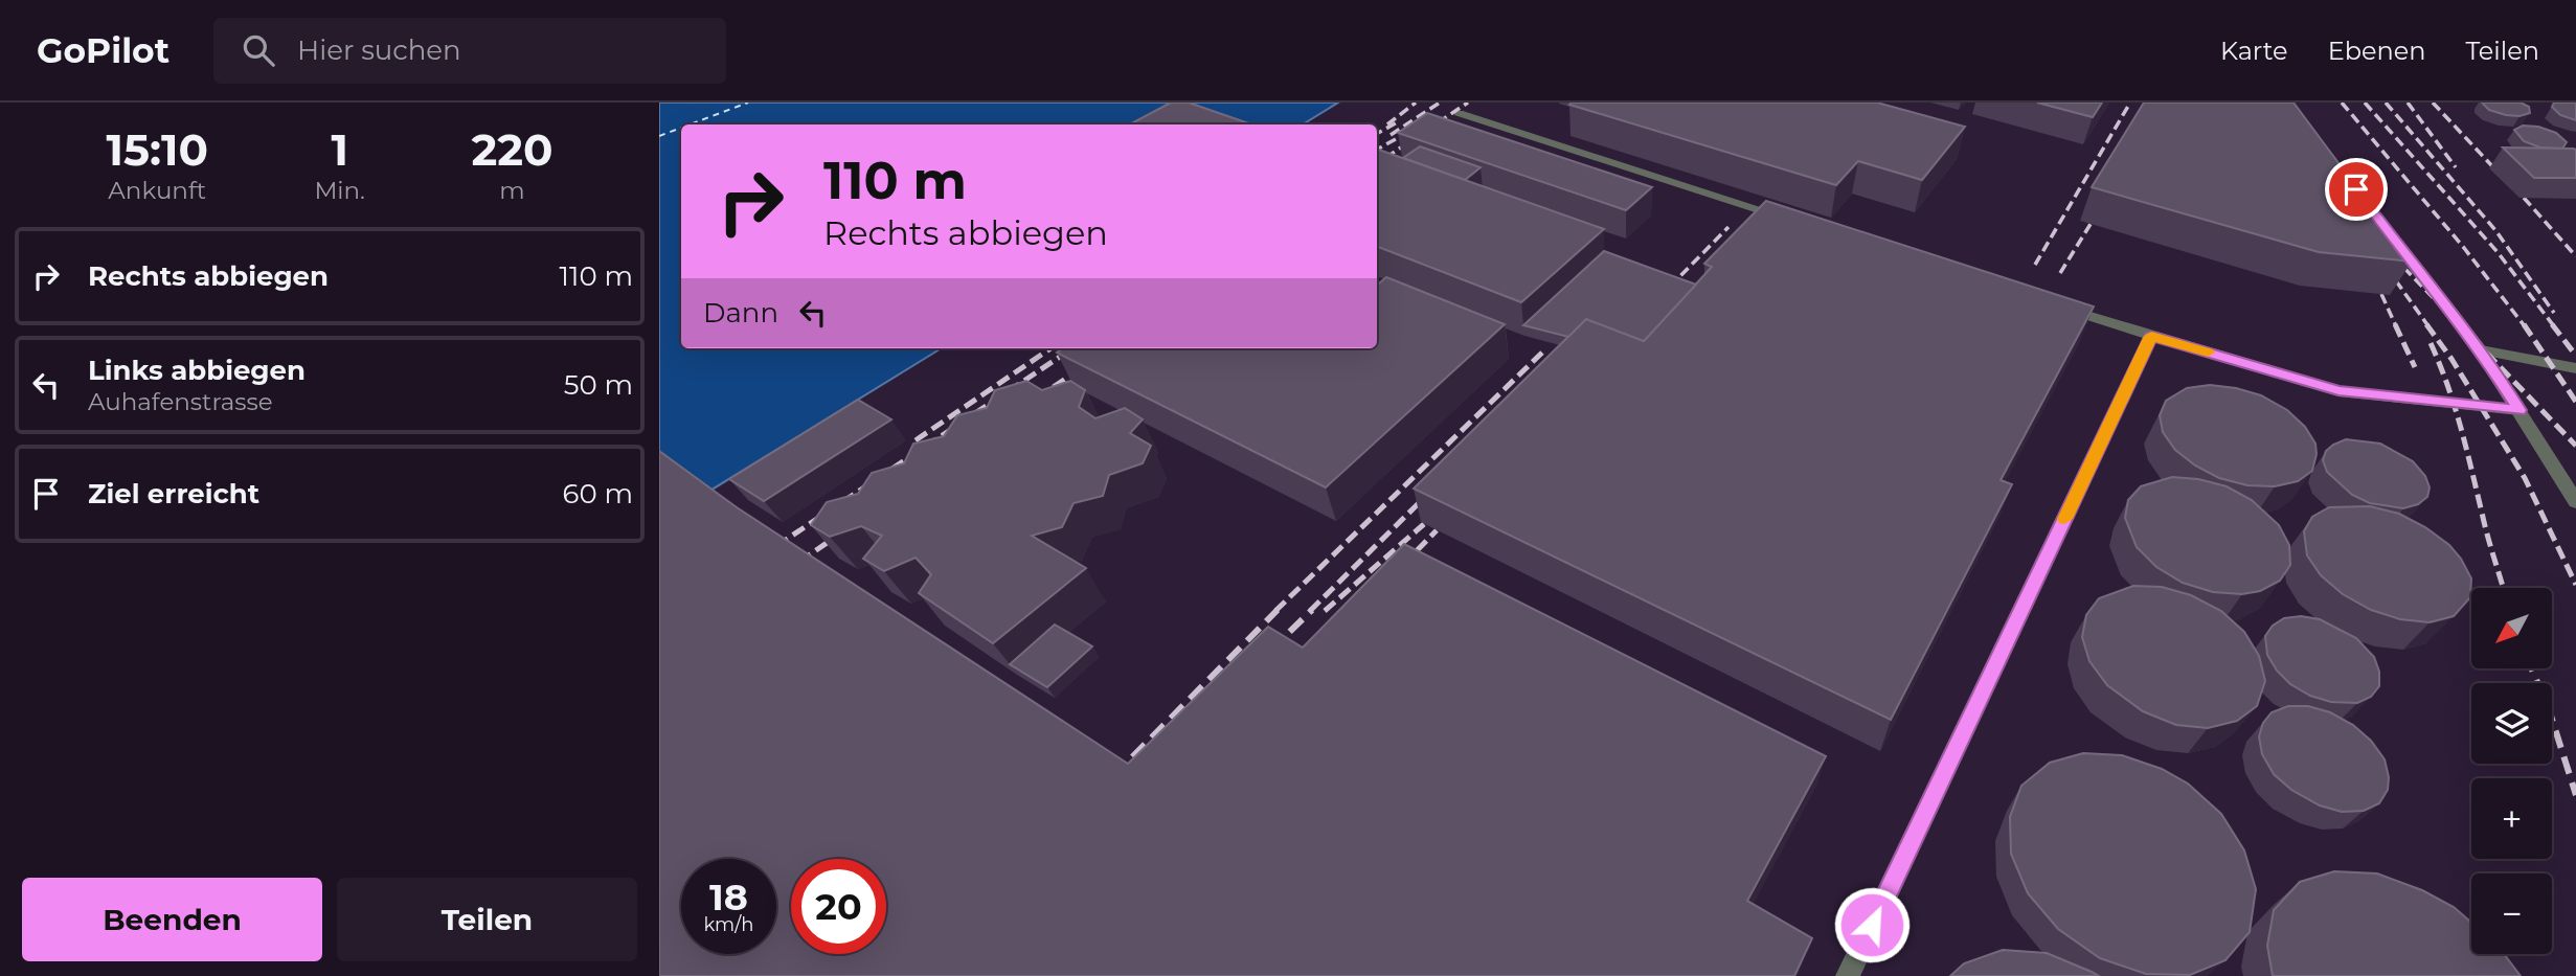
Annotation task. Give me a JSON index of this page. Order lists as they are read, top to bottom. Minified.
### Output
{"north":"bottom left","page":{"header":"GoPilot","search":"Hier suchen","nav":["Karte","Ebenen","Teilen"],"eta":["15:10","Ankunft","1","Min.","220","m"],"turn":["110 m","Rechts abbiegen"],"list":[{"name":"Rechts abbiegen","value":"110 m"},{"name":"Links abbiegen","note":"Auhafenstrasse","value":"50 m"},{"name":"Ziel erreicht","value":"60 m"}],"then":"Dann","map_buttons":["+","−"],"speed":"18 km/h","limit":"20","buttons":["Beenden","Teilen"]}}
